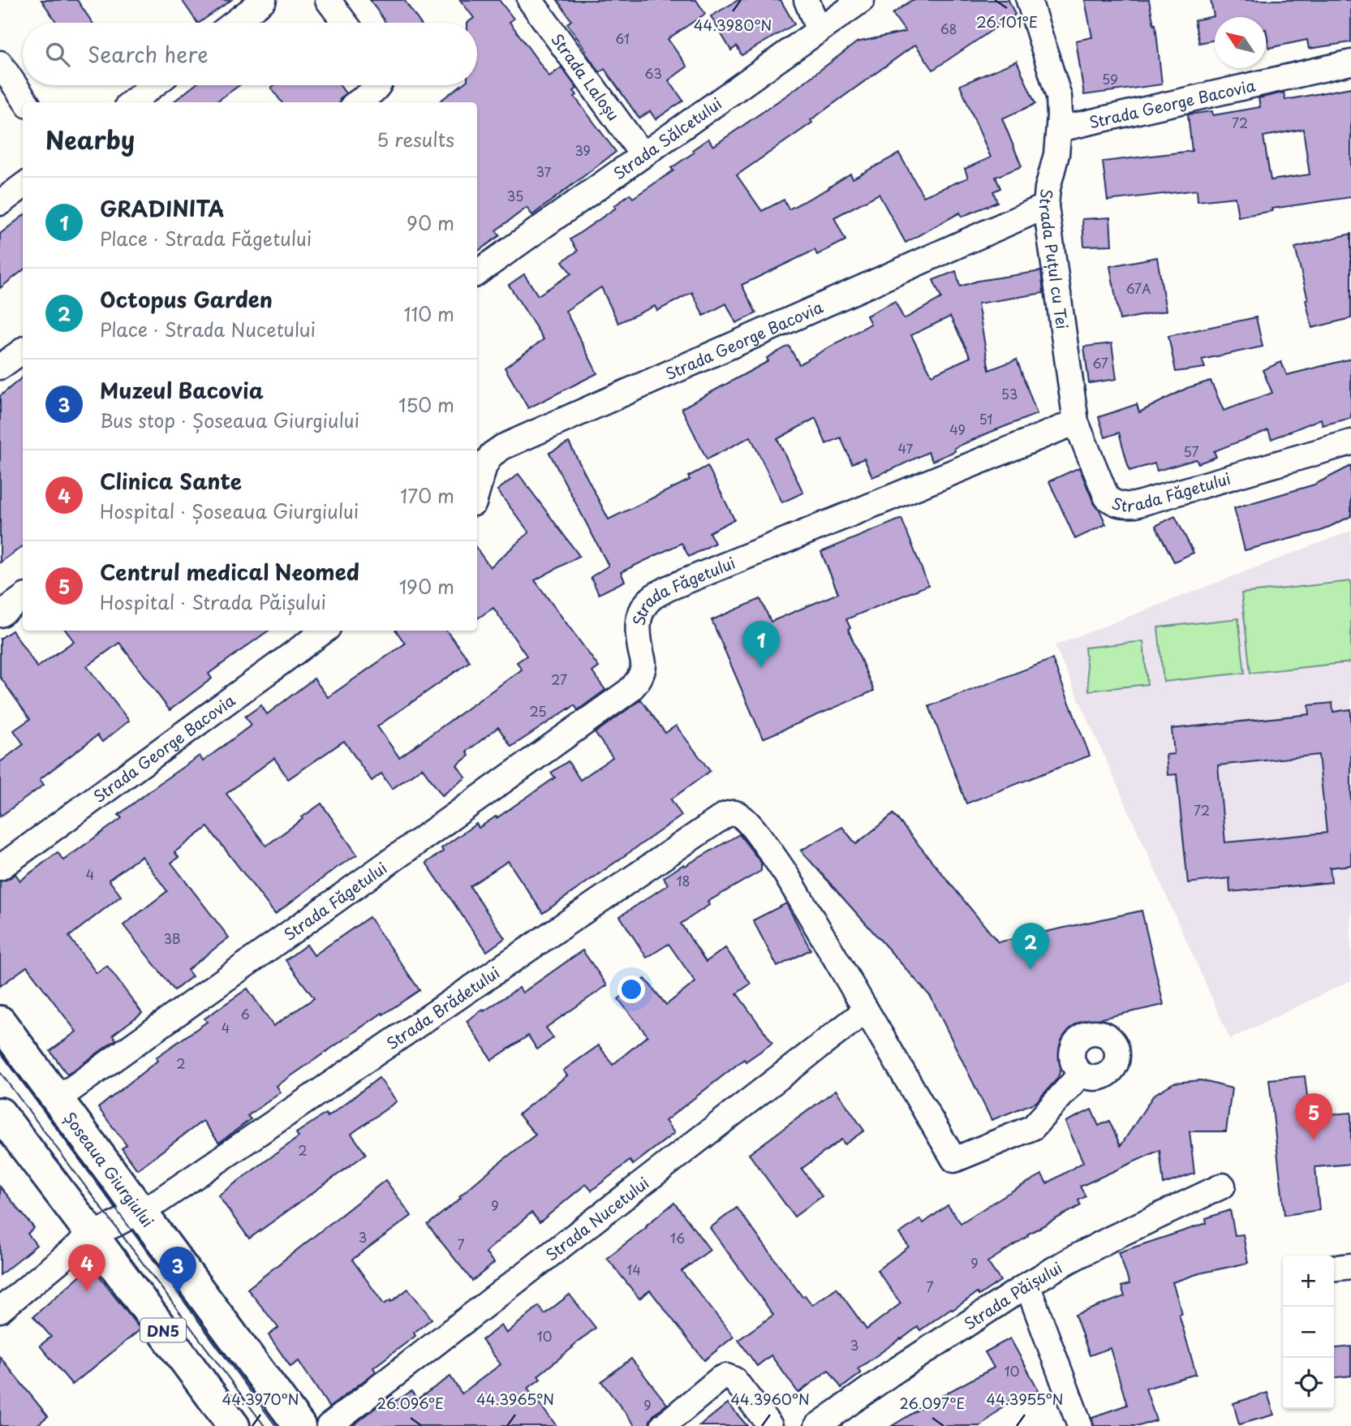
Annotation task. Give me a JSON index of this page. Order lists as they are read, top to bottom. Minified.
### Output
{"streets":{"main road":["Șoseaua Giurgiului","DN5"],"street":["Strada Laloșu","Strada George Bacovia","Strada Sălcetului","Strada Puțul cu Tei","Strada Făgetului","Strada Brădetului","Strada Nucetului","Strada Păișului"]},"crossings":[["Strada Laloșu","Strada Sălcetului"],["Strada George Bacovia","Strada Puțul cu Tei"],["Strada Puțul cu Tei","Strada Făgetului"],["Strada Făgetului","Șoseaua Giurgiului"],["Strada Brădetului","Șoseaua Giurgiului"],["Strada Brădetului","Strada Nucetului"],["Strada Brădetului","DN5"]],"house_numbers":["68","61","63","59","72","39","37","35","67A","67","53","51","49","47","57","27","25","72","4","18","3B","6","4","2","2","9","3","16","7","9","14","7","10","3","10","9"],"north":"top left","page":{"search":"Search here","heading":["Nearby","5 results"],"list":[{"mark":"1","name":"GRADINITA","note":"Place · Strada Făgetului","value":"90 m"},{"mark":"2","name":"Octopus Garden","note":"Place · Strada Nucetului","value":"110 m"},{"mark":"3","name":"Muzeul Bacovia","note":"Bus stop · Șoseaua Giurgiului","value":"150 m"},{"mark":"4","name":"Clinica Sante","note":"Hospital · Șoseaua Giurgiului","value":"170 m"},{"mark":"5","name":"Centrul medical Neomed","note":"Hospital · Strada Păișului","value":"190 m"}],"pins":["1","2","5","4","3"],"map_buttons":["+","−"]},"coordinates":["26.101°E","44.3980°N","44.3970°N","44.3965°N","44.3960°N","44.3955°N","26.096°E","26.097°E"]}
